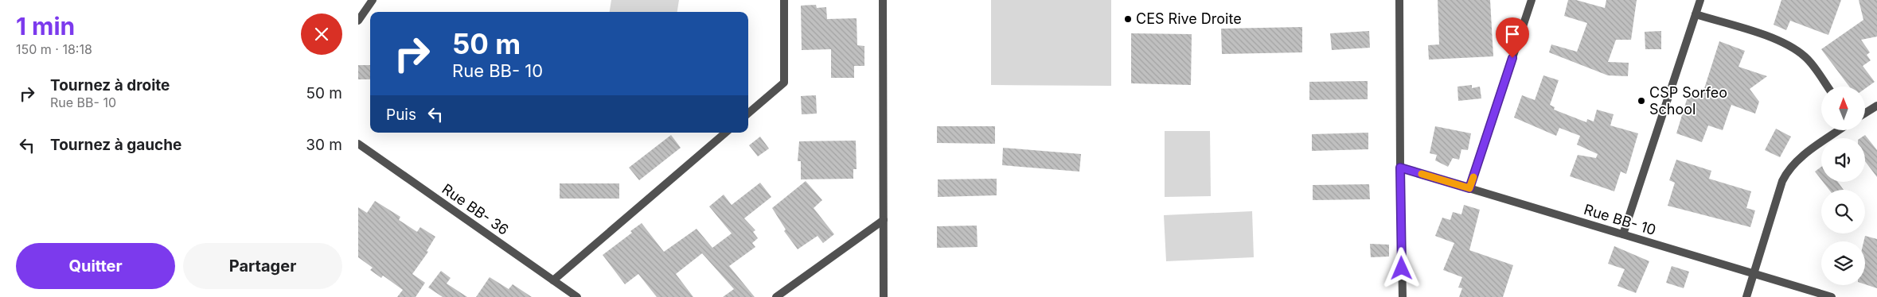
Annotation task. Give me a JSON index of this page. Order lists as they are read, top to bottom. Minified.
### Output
{"streets":{"street":["Rue BB- 36","Rue BB- 10"]},"places":["CES Rive Droite","CSP Sorfeo School"],"north":"top","page":{"heading":["1 min","150 m · 18:18"],"turn":["50 m","Rue BB- 10"],"list":[{"name":"Tournez à droite","note":"Rue BB- 10","value":"50 m"},{"name":"Tournez à gauche","value":"30 m"}],"then":"Puis","buttons":["Quitter","Partager"]}}
